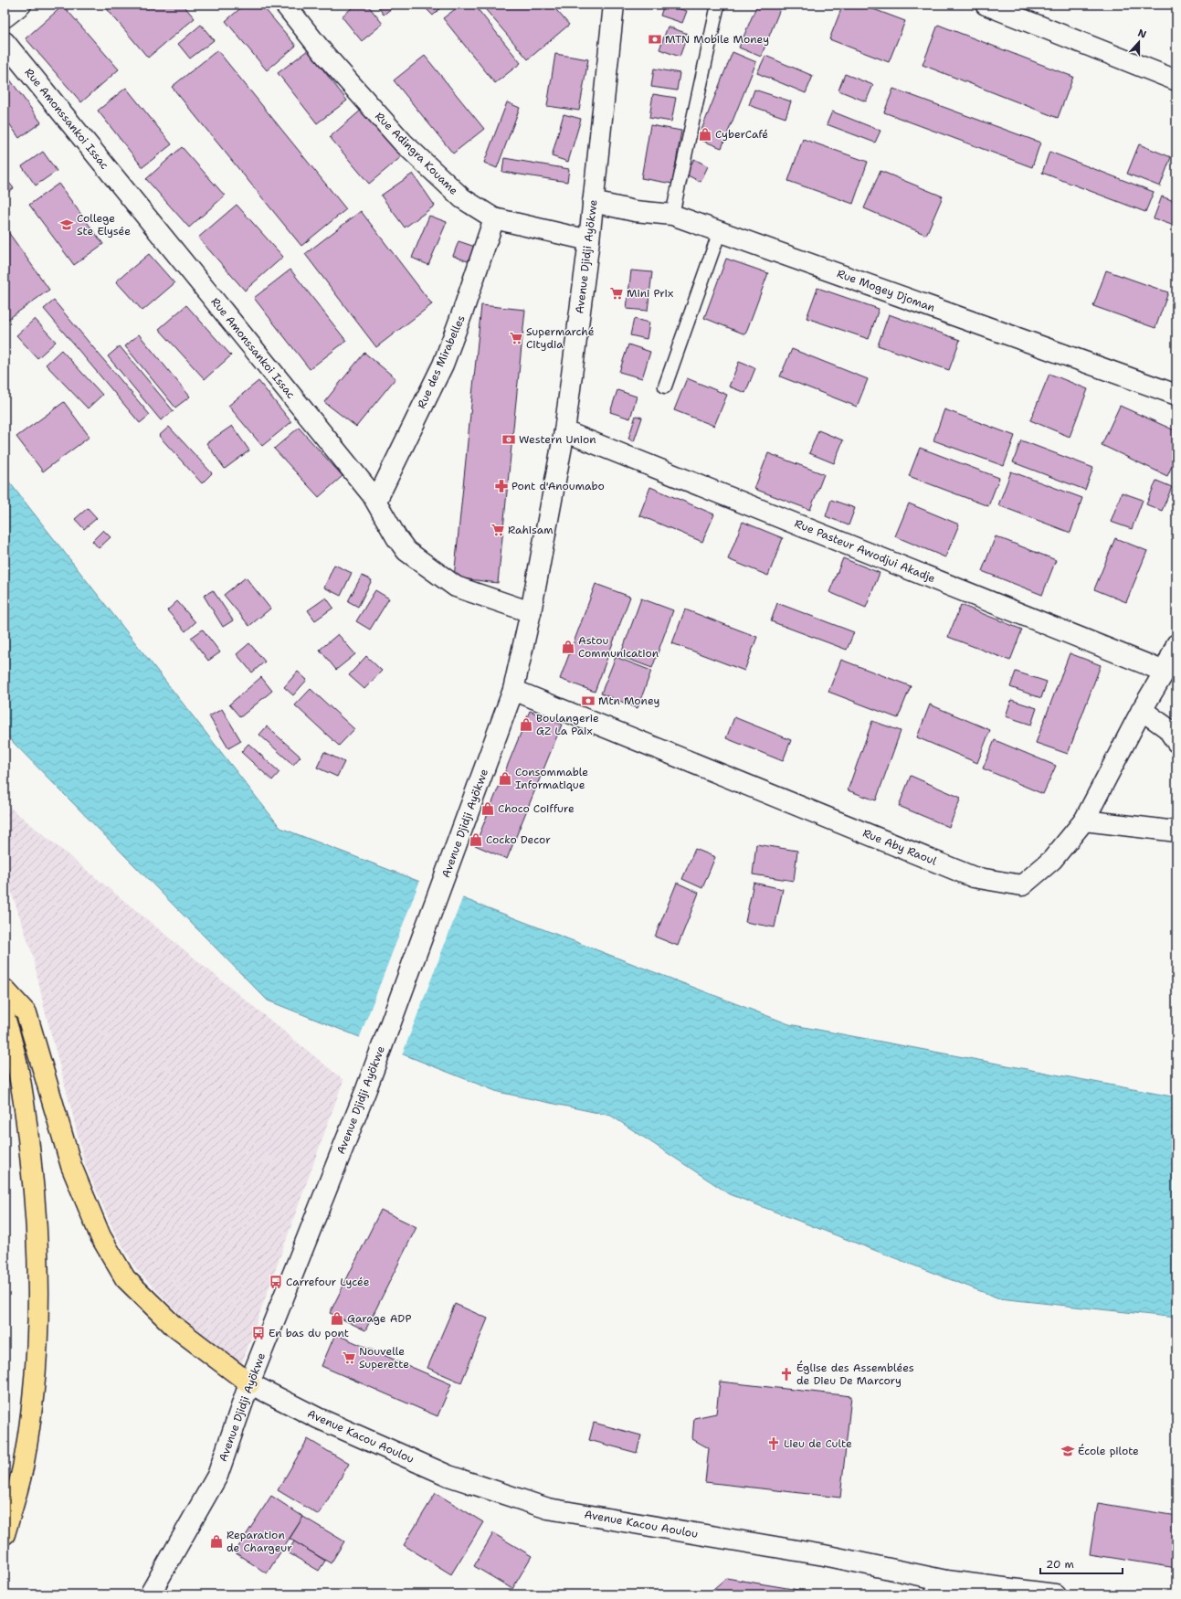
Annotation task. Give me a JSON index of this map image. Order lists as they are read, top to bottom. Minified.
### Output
{"streets":{"street":["Rue Amonssankoi Issac","Rue Adingra Kouame","Avenue Djidji Ayökwe","Rue Mogey Djoman","Rue des Mirabelles","Rue Pasteur Awodjui Akadje","Rue Aby Raoul","Avenue Kacou Aoulou"]},"crossings":[["Rue Amonssankoi Issac","Avenue Djidji Ayökwe"],["Rue Amonssankoi Issac","Rue des Mirabelles"],["Rue Adingra Kouame","Avenue Djidji Ayökwe"],["Rue Adingra Kouame","Rue des Mirabelles"],["Avenue Djidji Ayökwe","Rue Mogey Djoman"],["Avenue Djidji Ayökwe","Rue Pasteur Awodjui Akadje"],["Avenue Djidji Ayökwe","Rue Aby Raoul"],["Avenue Djidji Ayökwe","Avenue Kacou Aoulou"],["Rue Pasteur Awodjui Akadje","Rue Aby Raoul"]],"places":{"bank":["MTN Mobile Money","Western Union","Mtn Money"],"shop":["CyberCafé","Astou Communication","Boulangerie GZ La Paix","Consommable Informatique","Choco Coiffure","Cocko Decor","Garage ADP","Reparation de Chargeur"],"school or university":["College Ste Elysée","École pilote"],"supermarket":["Mini Prix","Supermarché Citydia","Rahisam","Nouvelle Superette"],"pharmacy":["Pont d'Anoumabo"],"bus stop":["Carrefour Lycée","En bas du pont"],"church":["Église des Assemblées de Dieu De Marcory","Lieu de Culte"]},"scale_bar":"20 m","north":"top"}
